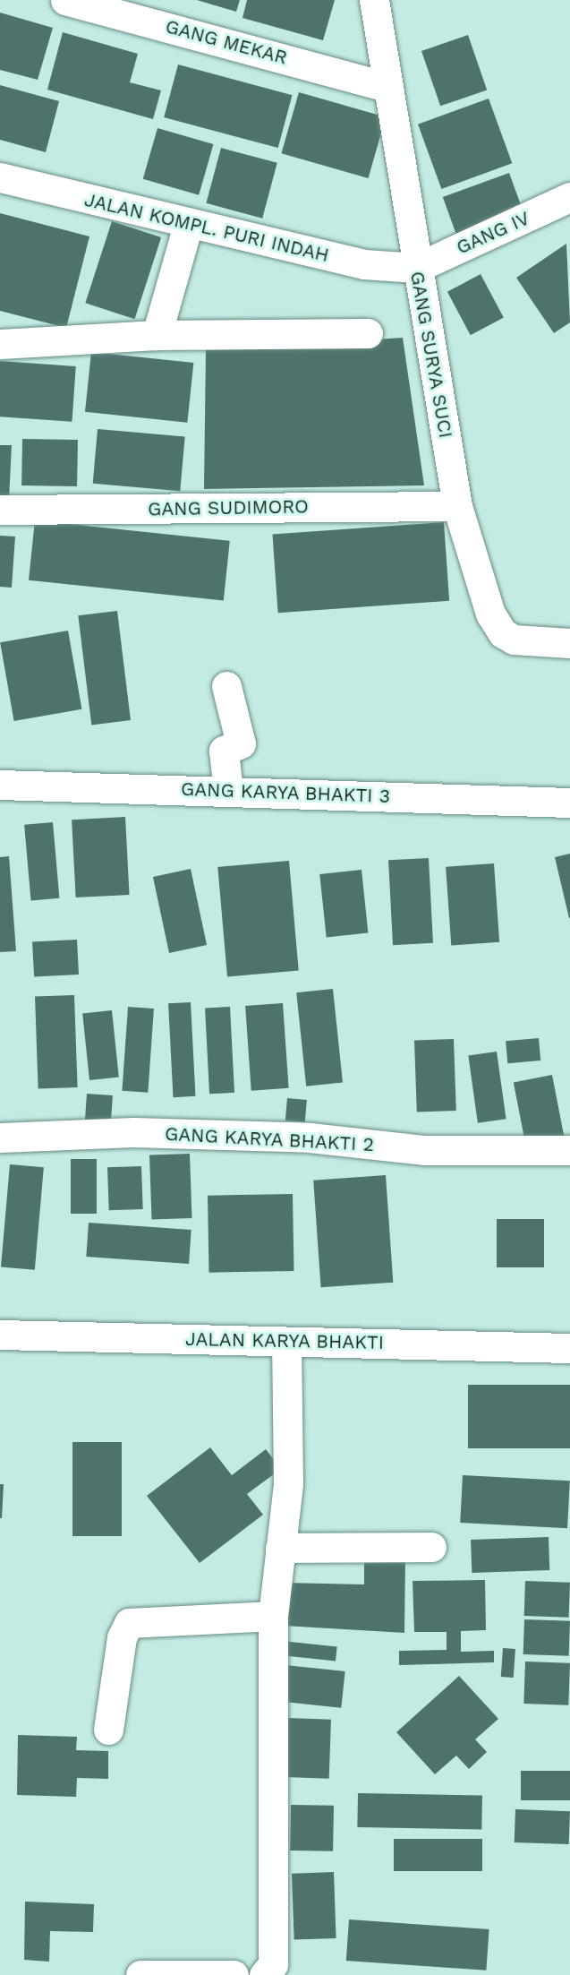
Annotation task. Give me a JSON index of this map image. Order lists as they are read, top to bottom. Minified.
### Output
{"streets":{"street":["GANG MEKAR","JALAN KOMPL. PURI INDAH","GANG IV","GANG SURYA SUCI","GANG SUDIMORO","GANG KARYA BHAKTI 3","GANG KARYA BHAKTI 2","JALAN KARYA BHAKTI"]},"crossings":[["GANG MEKAR","GANG SURYA SUCI"],["JALAN KOMPL. PURI INDAH","GANG IV"],["JALAN KOMPL. PURI INDAH","GANG SURYA SUCI"],["GANG IV","GANG SURYA SUCI"],["GANG SURYA SUCI","GANG SUDIMORO"]]}
